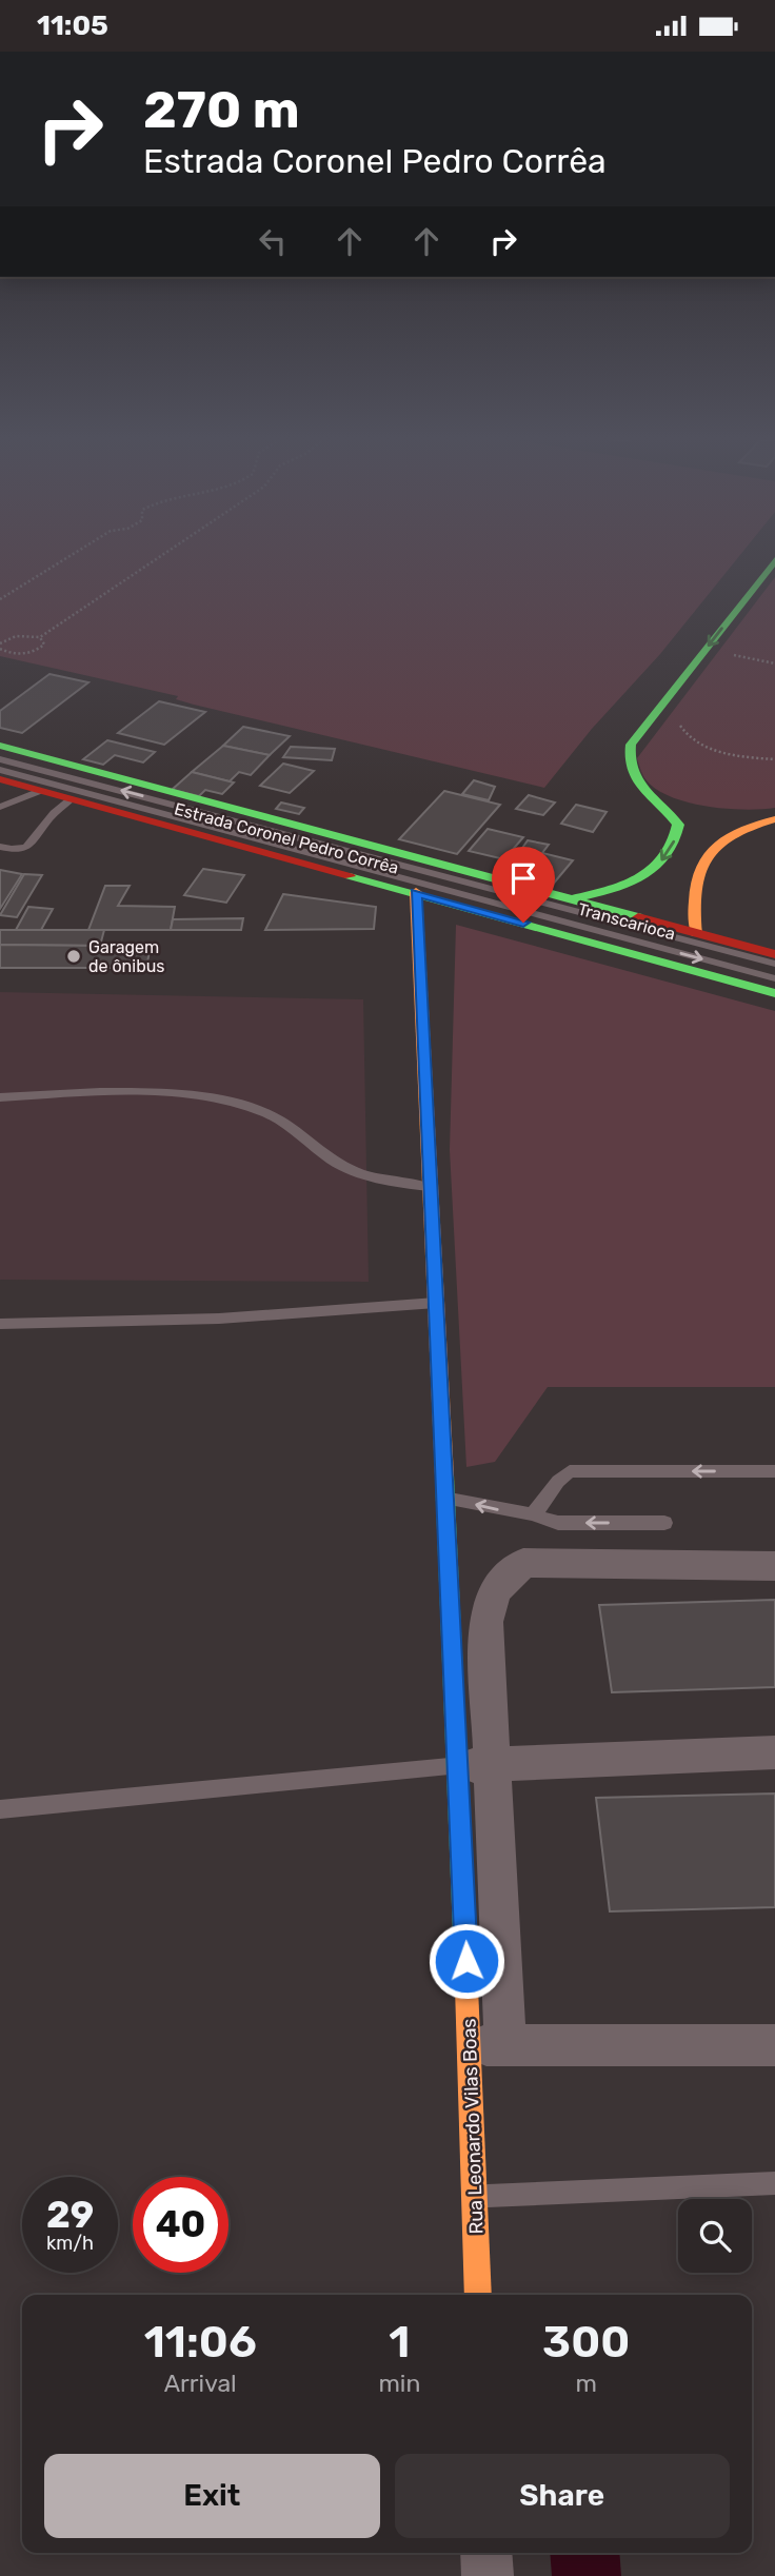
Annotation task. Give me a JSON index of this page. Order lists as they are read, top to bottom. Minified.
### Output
{"streets":{"street":["Estrada Coronel Pedro Corrêa","Rua Leonardo Vilas Boas"],"lane":["Transcarioca"]},"places":["Garagem de ônibus"],"page":{"status":"11:05","turn":["270 m","Estrada Coronel Pedro Corrêa"],"speed":"29 km/h","limit":"40","eta":["11:06","Arrival","1","min","300","m"],"buttons":["Exit","Share"]}}
